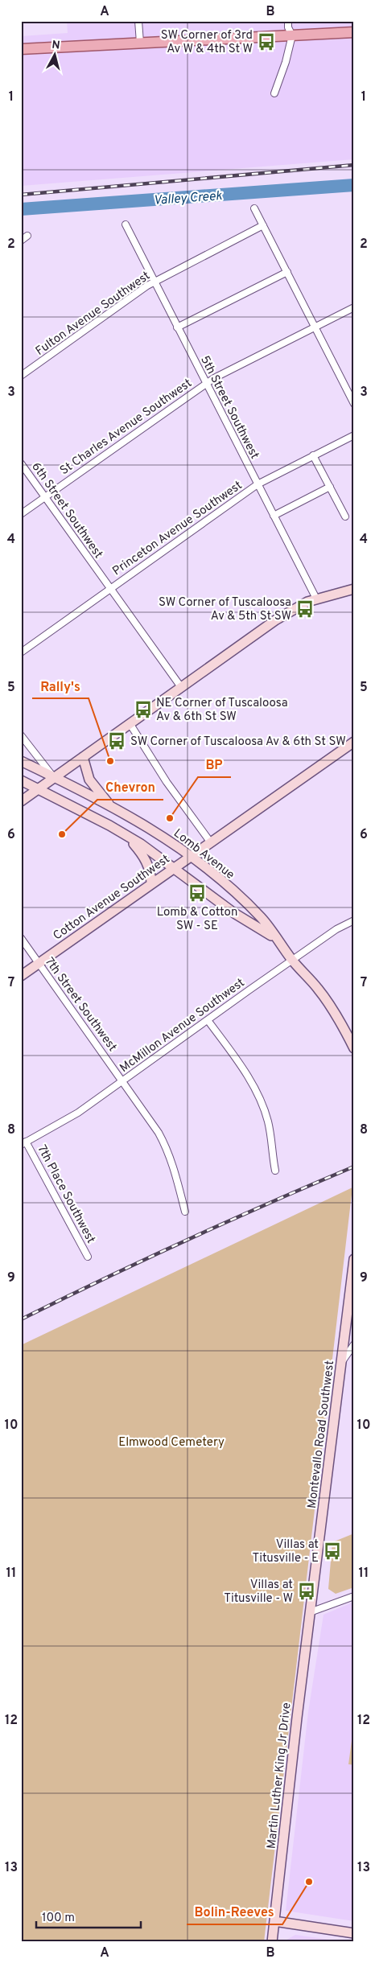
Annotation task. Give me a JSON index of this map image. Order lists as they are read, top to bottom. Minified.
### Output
{"streets":{"main road":["Lomb Avenue","Cotton Avenue Southwest","Montevallo Road Southwest","Martin Luther King Jr Drive"],"street":["Fulton Avenue Southwest","5th Street Southwest","St Charles Avenue Southwest","6th Street Southwest","Princeton Avenue Southwest","7th Street Southwest","McMillon Avenue Southwest","7th Place Southwest"]},"crossings":[["Fulton Avenue Southwest","5th Street Southwest"],["5th Street Southwest","St Charles Avenue Southwest"],["5th Street Southwest","Princeton Avenue Southwest"],["St Charles Avenue Southwest","6th Street Southwest"],["6th Street Southwest","Princeton Avenue Southwest"],["Lomb Avenue","Cotton Avenue Southwest"],["Lomb Avenue","McMillon Avenue Southwest"],["Cotton Avenue Southwest","7th Street Southwest"],["7th Street Southwest","McMillon Avenue Southwest"],["McMillon Avenue Southwest","7th Place Southwest"],["Montevallo Road Southwest","Martin Luther King Jr Drive"]],"water":["Valley Creek"],"parks":["Elmwood Cemetery"],"places":{"bus stop":["SW Corner of 3rd Av W & 4th St W","SW Corner of Tuscaloosa Av & 5th St SW","NE Corner of Tuscaloosa Av & 6th St SW","SW Corner of Tuscaloosa Av & 6th St SW","Lomb & Cotton SW - SE","Villas at Titusville - E","Villas at Titusville - W"],"other":["Rally's","BP","Chevron","Bolin-Reeves"]},"scale_bar":"100 m","north":"top","grid":{"columns":["A","B"],"rows":["1","2","3","4","5","6","7","8","9","10","11","12","13"]}}
